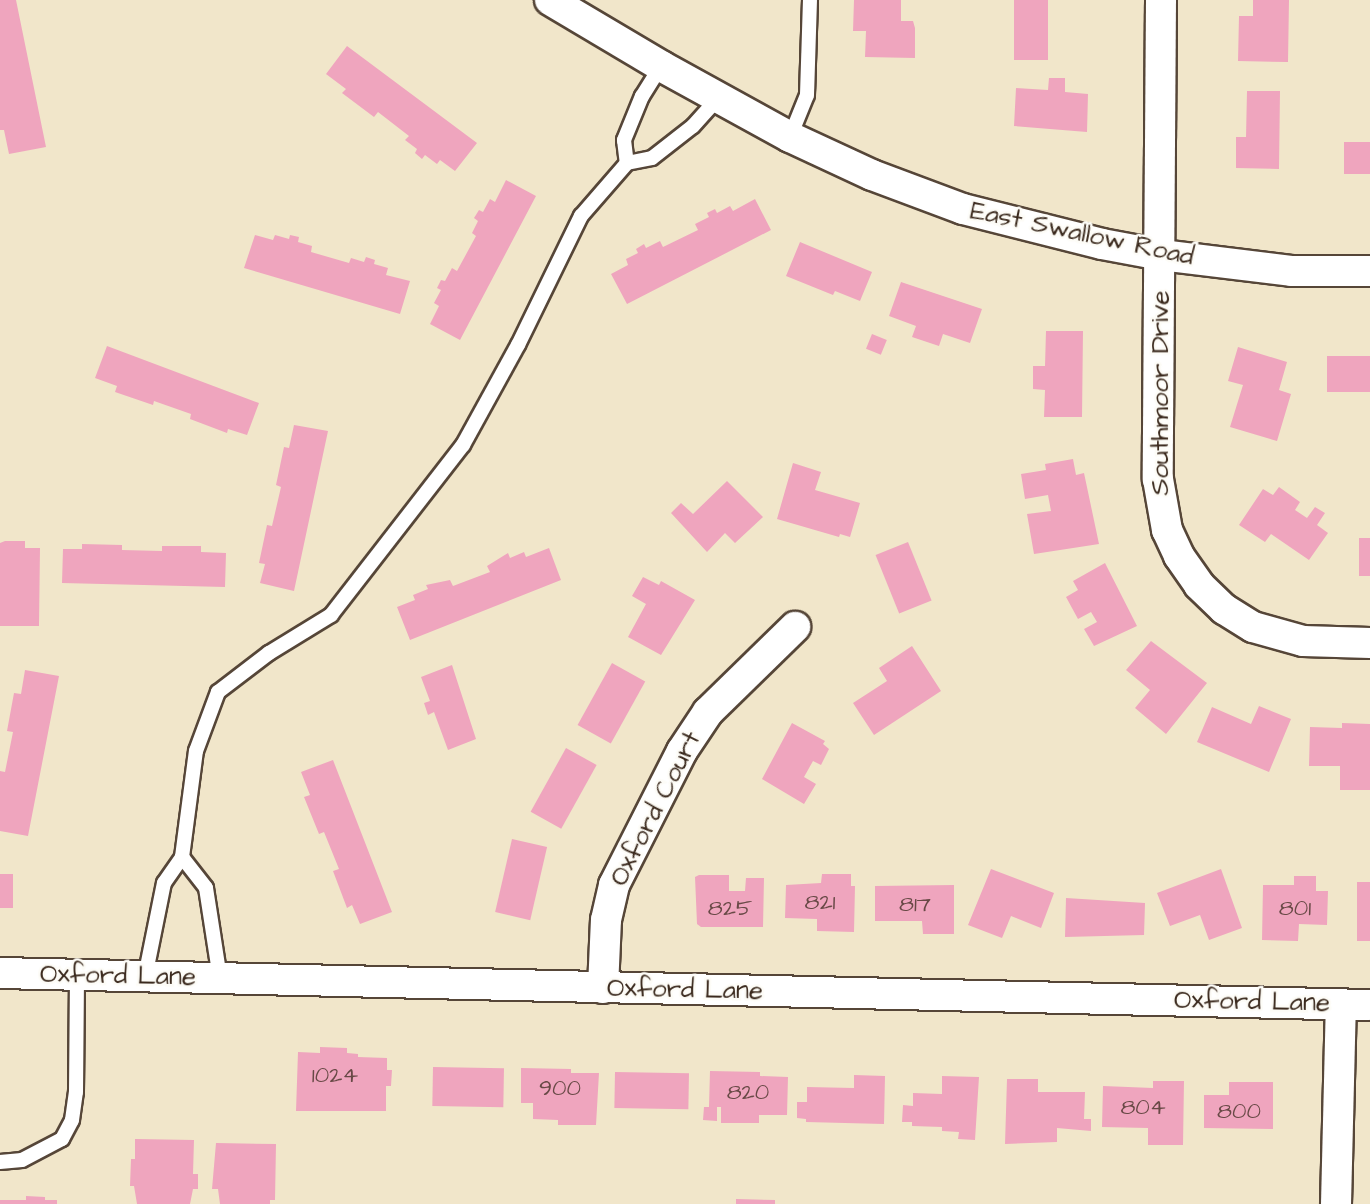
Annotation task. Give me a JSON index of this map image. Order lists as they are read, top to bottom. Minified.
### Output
{"streets":{"street":["East Swallow Road","Southmoor Drive","Oxford Court","Oxford Lane"]},"crossings":[["East Swallow Road","Southmoor Drive"],["Oxford Court","Oxford Lane"]],"house_numbers":["821","817","825","801","1024","900","820","804","800"]}
